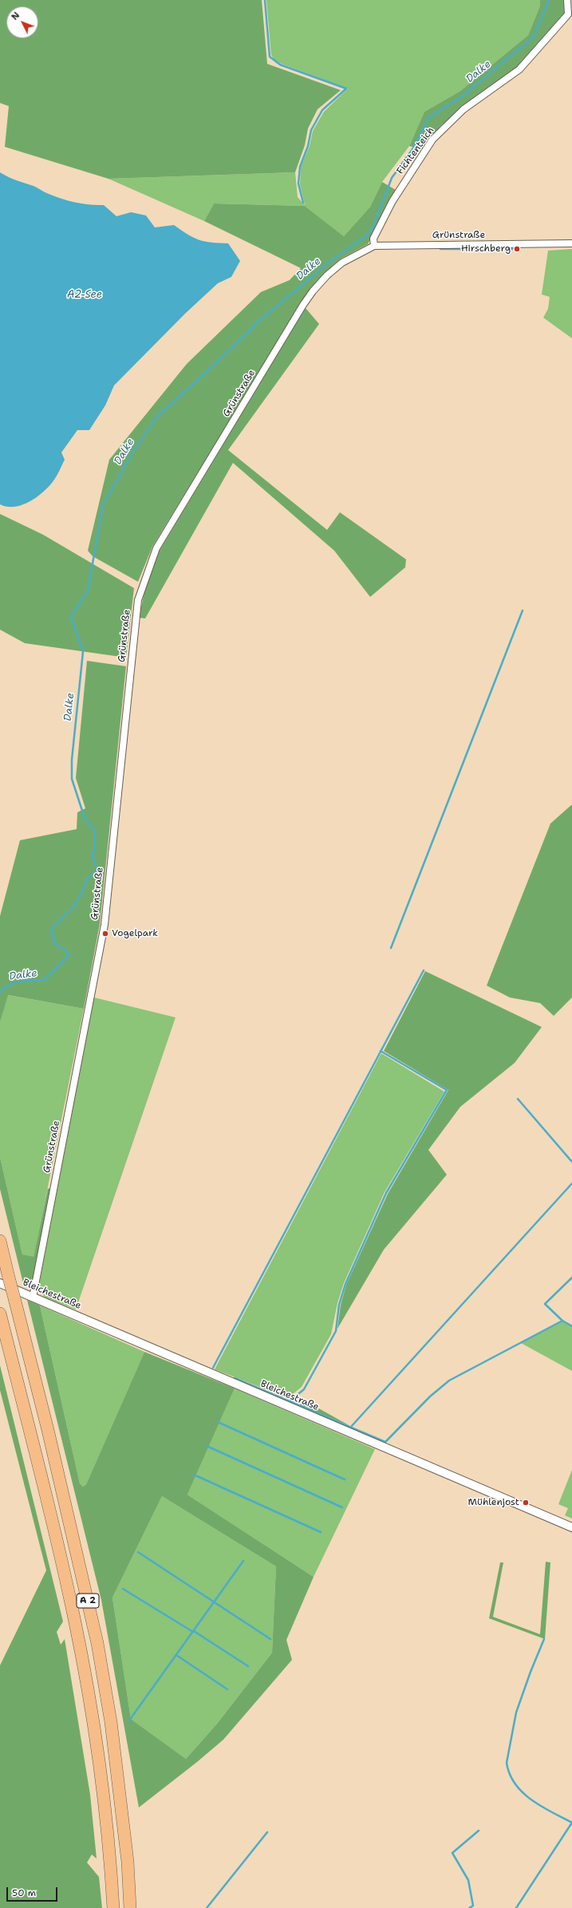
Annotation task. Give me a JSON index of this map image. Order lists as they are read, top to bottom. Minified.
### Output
{"streets":{"highway":["A 2"],"street":["Fichtenteich","Grünstraße","Bleichestraße"]},"crossings":[["Fichtenteich","Grünstraße"],["Grünstraße","Bleichestraße"],["Bleichestraße","A 2"]],"water":["Dalke","A2-See"],"places":["Hirschberg","Vogelpark","Mühlenjost"],"scale_bar":"50 m","north":"top left"}
